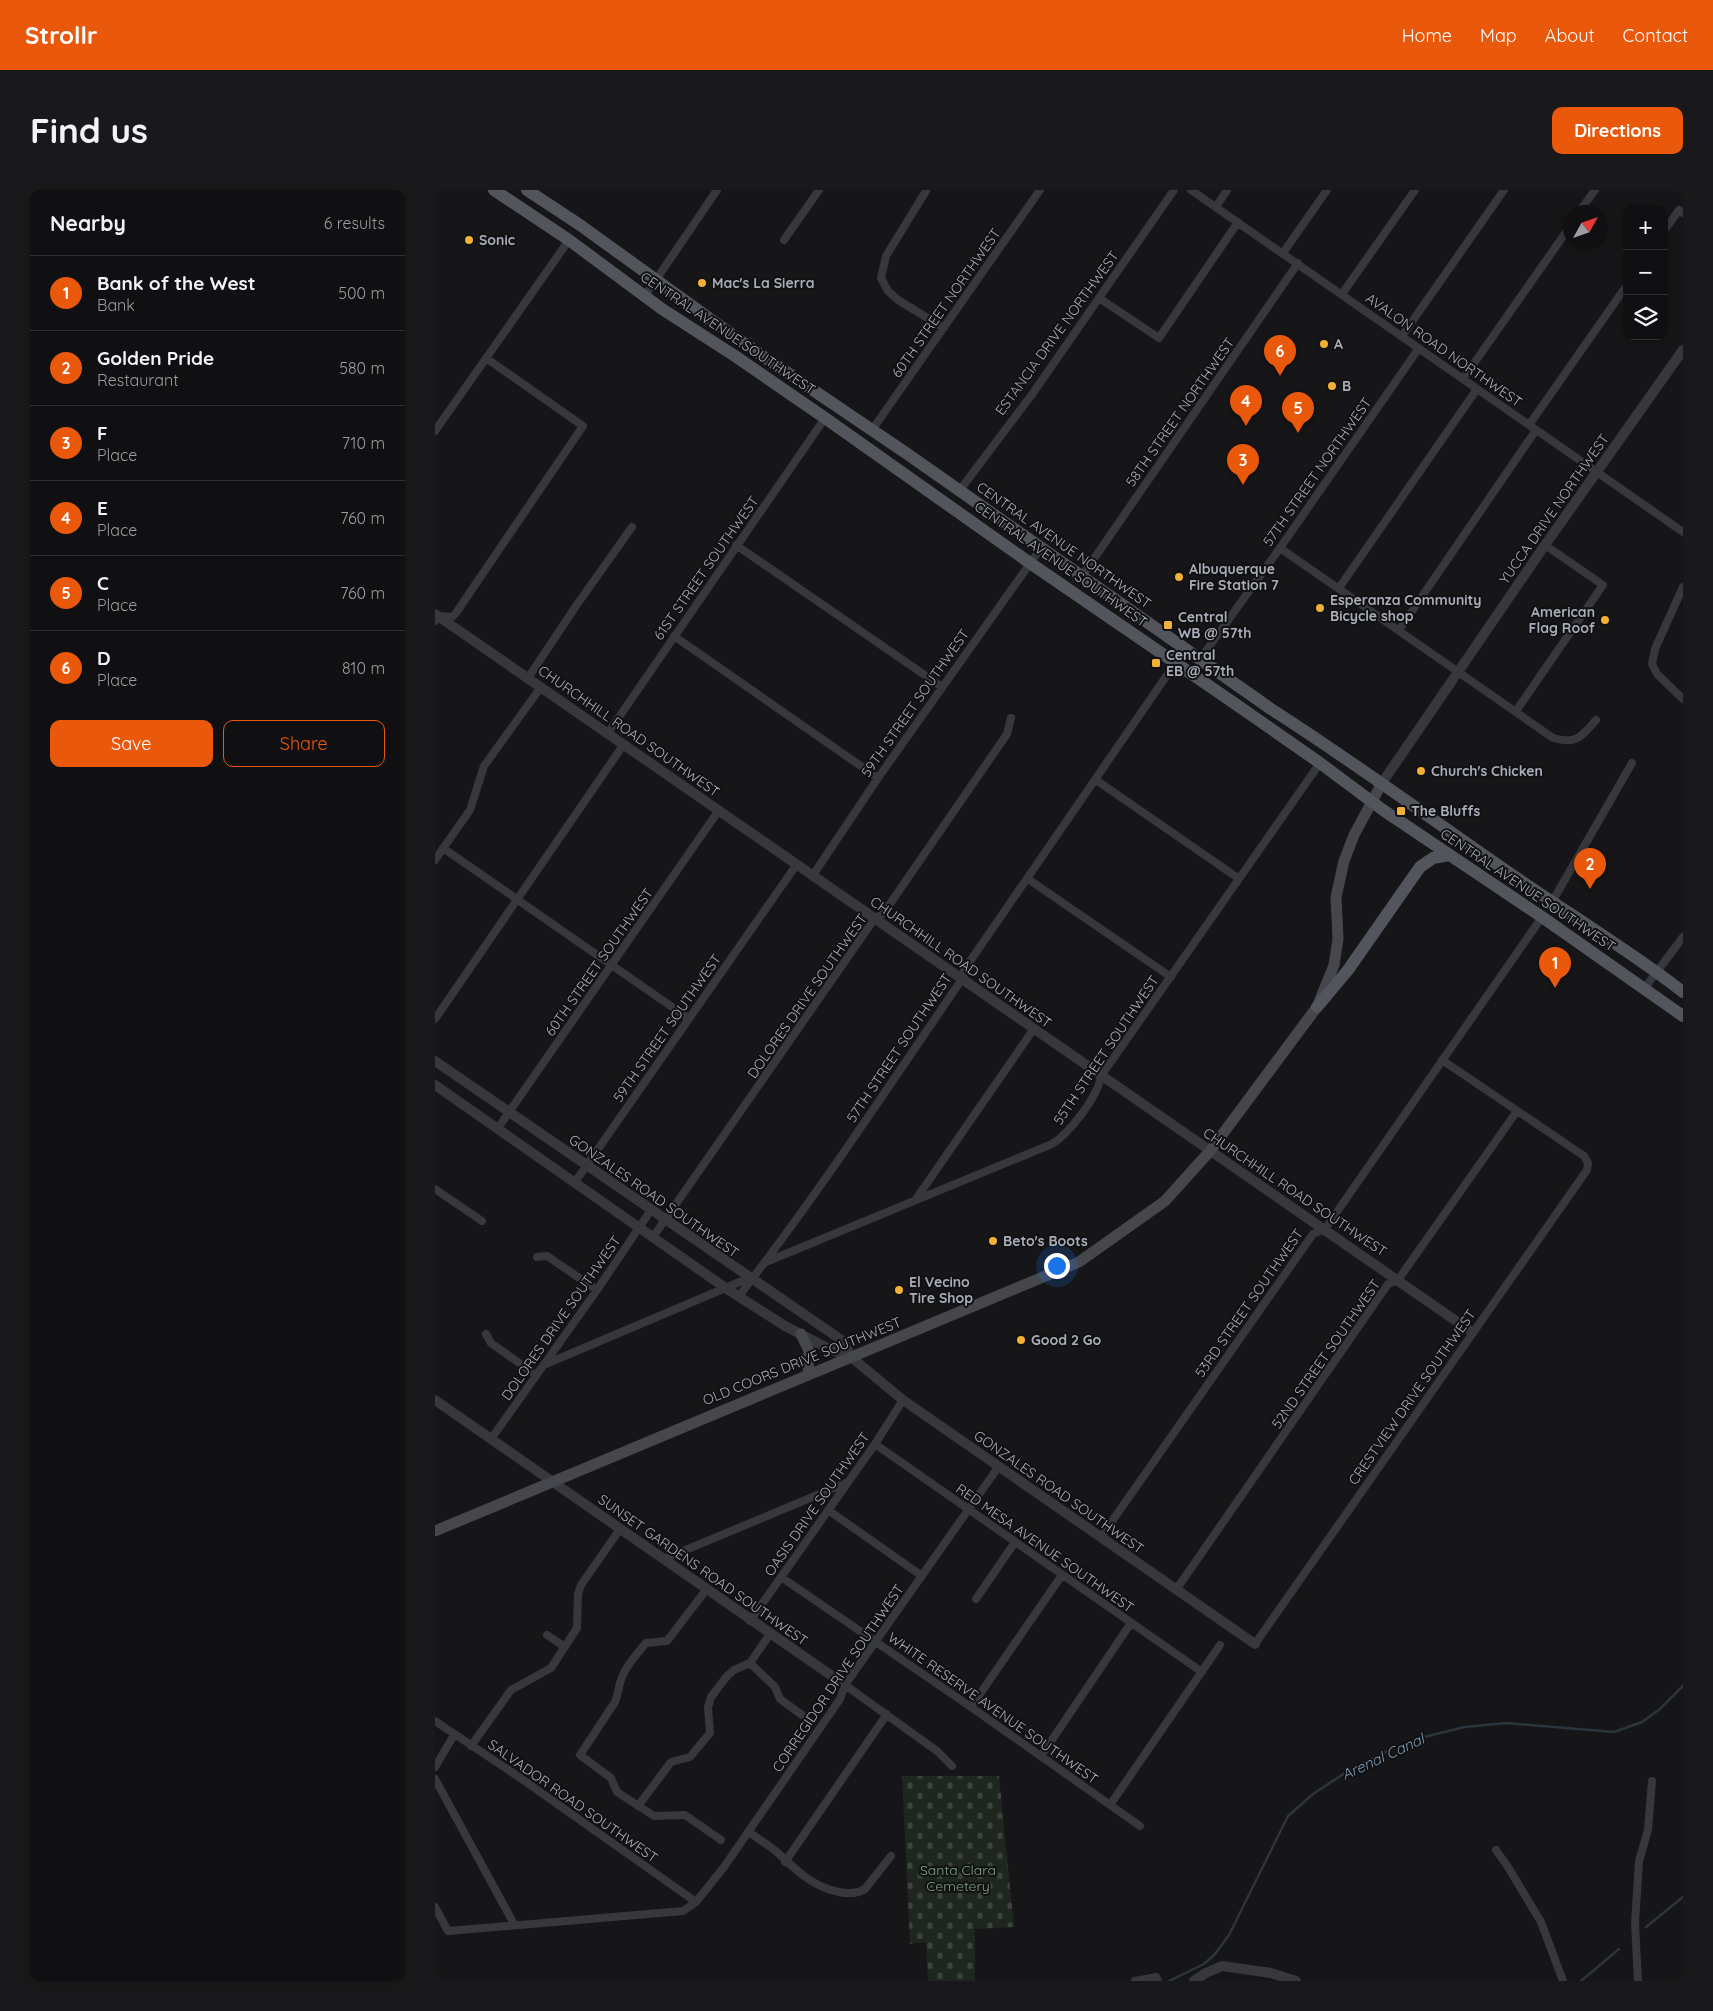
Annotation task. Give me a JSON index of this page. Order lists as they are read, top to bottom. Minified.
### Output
{"streets":{"main road":["CENTRAL AVENUE SOUTHWEST","CENTRAL AVENUE NORTHWEST","OLD COORS DRIVE SOUTHWEST"],"street":["60TH STREET NORTHWEST","ESTANCIA DRIVE NORTHWEST","AVALON ROAD NORTHWEST","58TH STREET NORTHWEST","57TH STREET NORTHWEST","YUCCA DRIVE NORTHWEST","61ST STREET SOUTHWEST","59TH STREET SOUTHWEST","CHURCHHILL ROAD SOUTHWEST","60TH STREET SOUTHWEST","DOLORES DRIVE SOUTHWEST","57TH STREET SOUTHWEST","55TH STREET SOUTHWEST","GONZALES ROAD SOUTHWEST","53RD STREET SOUTHWEST","52ND STREET SOUTHWEST","CRESTVIEW DRIVE SOUTHWEST","OASIS DRIVE SOUTHWEST","RED MESA AVENUE SOUTHWEST","SUNSET GARDENS ROAD SOUTHWEST","CORREGIDOR DRIVE SOUTHWEST","WHITE RESERVE AVENUE SOUTHWEST","SALVADOR ROAD SOUTHWEST"]},"crossings":[["60TH STREET NORTHWEST","CENTRAL AVENUE NORTHWEST"],["CENTRAL AVENUE SOUTHWEST","61ST STREET SOUTHWEST"],["CENTRAL AVENUE SOUTHWEST","59TH STREET SOUTHWEST"],["CENTRAL AVENUE SOUTHWEST","57TH STREET SOUTHWEST"],["CENTRAL AVENUE SOUTHWEST","55TH STREET SOUTHWEST"],["CENTRAL AVENUE SOUTHWEST","53RD STREET SOUTHWEST"],["CENTRAL AVENUE SOUTHWEST","OLD COORS DRIVE SOUTHWEST"],["ESTANCIA DRIVE NORTHWEST","CENTRAL AVENUE NORTHWEST"],["AVALON ROAD NORTHWEST","58TH STREET NORTHWEST"],["AVALON ROAD NORTHWEST","57TH STREET NORTHWEST"],["AVALON ROAD NORTHWEST","YUCCA DRIVE NORTHWEST"],["58TH STREET NORTHWEST","CENTRAL AVENUE NORTHWEST"],["57TH STREET NORTHWEST","CENTRAL AVENUE NORTHWEST"],["YUCCA DRIVE NORTHWEST","CENTRAL AVENUE NORTHWEST"],["YUCCA DRIVE NORTHWEST","OLD COORS DRIVE SOUTHWEST"],["CENTRAL AVENUE NORTHWEST","59TH STREET SOUTHWEST"],["CENTRAL AVENUE NORTHWEST","OLD COORS DRIVE SOUTHWEST"],["61ST STREET SOUTHWEST","CHURCHHILL ROAD SOUTHWEST"],["59TH STREET SOUTHWEST","CHURCHHILL ROAD SOUTHWEST"],["59TH STREET SOUTHWEST","GONZALES ROAD SOUTHWEST"],["CHURCHHILL ROAD SOUTHWEST","60TH STREET SOUTHWEST"],["CHURCHHILL ROAD SOUTHWEST","DOLORES DRIVE SOUTHWEST"],["CHURCHHILL ROAD SOUTHWEST","57TH STREET SOUTHWEST"],["CHURCHHILL ROAD SOUTHWEST","55TH STREET SOUTHWEST"],["CHURCHHILL ROAD SOUTHWEST","53RD STREET SOUTHWEST"],["CHURCHHILL ROAD SOUTHWEST","52ND STREET SOUTHWEST"],["CHURCHHILL ROAD SOUTHWEST","OLD COORS DRIVE SOUTHWEST"],["CHURCHHILL ROAD SOUTHWEST","CRESTVIEW DRIVE SOUTHWEST"],["60TH STREET SOUTHWEST","GONZALES ROAD SOUTHWEST"],["DOLORES DRIVE SOUTHWEST","GONZALES ROAD SOUTHWEST"],["DOLORES DRIVE SOUTHWEST","SUNSET GARDENS ROAD SOUTHWEST"],["57TH STREET SOUTHWEST","55TH STREET SOUTHWEST"],["57TH STREET SOUTHWEST","GONZALES ROAD SOUTHWEST"],["GONZALES ROAD SOUTHWEST","53RD STREET SOUTHWEST"],["GONZALES ROAD SOUTHWEST","52ND STREET SOUTHWEST"],["GONZALES ROAD SOUTHWEST","OLD COORS DRIVE SOUTHWEST"],["GONZALES ROAD SOUTHWEST","CRESTVIEW DRIVE SOUTHWEST"],["GONZALES ROAD SOUTHWEST","OASIS DRIVE SOUTHWEST"],["GONZALES ROAD SOUTHWEST","CORREGIDOR DRIVE SOUTHWEST"],["52ND STREET SOUTHWEST","CRESTVIEW DRIVE SOUTHWEST"],["OLD COORS DRIVE SOUTHWEST","SUNSET GARDENS ROAD SOUTHWEST"],["OASIS DRIVE SOUTHWEST","RED MESA AVENUE SOUTHWEST"],["OASIS DRIVE SOUTHWEST","SUNSET GARDENS ROAD SOUTHWEST"],["OASIS DRIVE SOUTHWEST","WHITE RESERVE AVENUE SOUTHWEST"],["RED MESA AVENUE SOUTHWEST","CORREGIDOR DRIVE SOUTHWEST"],["SUNSET GARDENS ROAD SOUTHWEST","CORREGIDOR DRIVE SOUTHWEST"],["CORREGIDOR DRIVE SOUTHWEST","WHITE RESERVE AVENUE SOUTHWEST"],["CORREGIDOR DRIVE SOUTHWEST","SALVADOR ROAD SOUTHWEST"]],"water":["Arenal Canal"],"parks":["Santa Clara Cemetery"],"places":{"other":["Sonic","Mac's La Sierra","A","B","Albuquerque Fire Station 7","Esperanza Community Bicycle shop","American Flag Roof","Church's Chicken","Beto's Boots","El Vecino Tire Shop","Good 2 Go"],"transit":["Central WB @ 57th","Central EB @ 57th","The Bluffs"]},"north":"top right","page":{"header":"Strollr","nav":["Home","Map","About","Contact"],"buttons":["Directions",["Save","Share"]],"title":"Find us","heading":["Nearby","6 results"],"map_buttons":["+","−"],"list":[{"mark":"1","name":"Bank of the West","note":"Bank","value":"500 m"},{"mark":"2","name":"Golden Pride","note":"Restaurant","value":"580 m"},{"mark":"3","name":"F","note":"Place","value":"710 m"},{"mark":"4","name":"E","note":"Place","value":"760 m"},{"mark":"5","name":"C","note":"Place","value":"760 m"},{"mark":"6","name":"D","note":"Place","value":"810 m"}],"pins":["6","4","5","3","2","1"]}}
